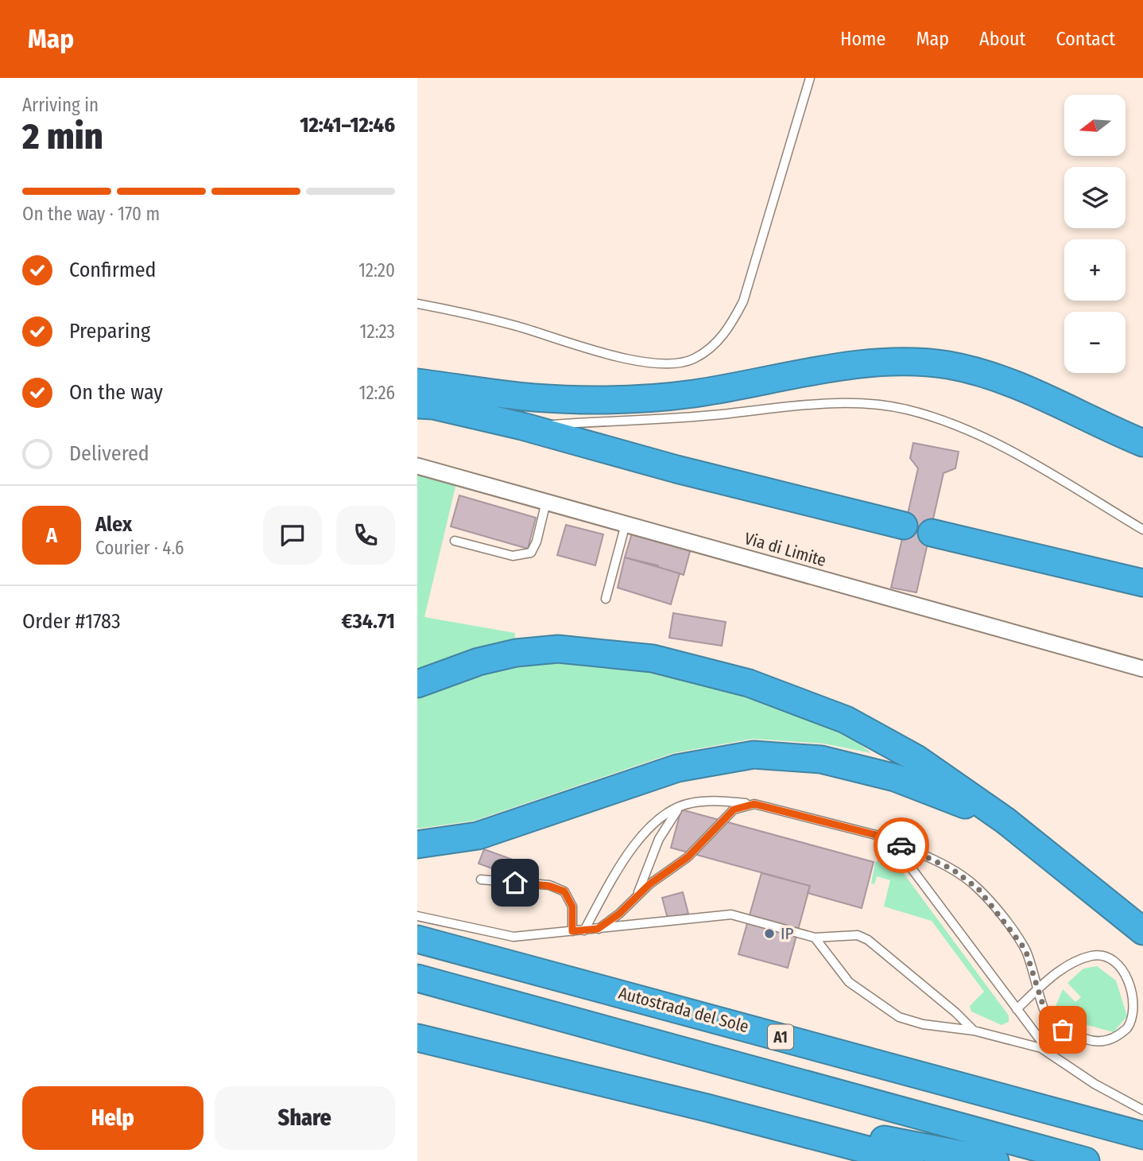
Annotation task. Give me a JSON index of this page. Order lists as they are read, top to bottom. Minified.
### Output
{"streets":{"highway":["Autostrada del Sole","A1"],"street":["Via di Limite"]},"places":["IP"],"north":"left","page":{"header":"Map","nav":["Home","Map","About","Contact"],"heading":["2 min","Arriving in","12:41–12:46"],"panel":["Alex","Courier · 4.6","Order #1783","€34.71"],"map_buttons":["+","−"],"bar":"On the way · 170 m","list":[["Confirmed","12:20"],["Preparing","12:23"],["On the way","12:26"],"Delivered"],"round":"A","buttons":["Help","Share"]}}
